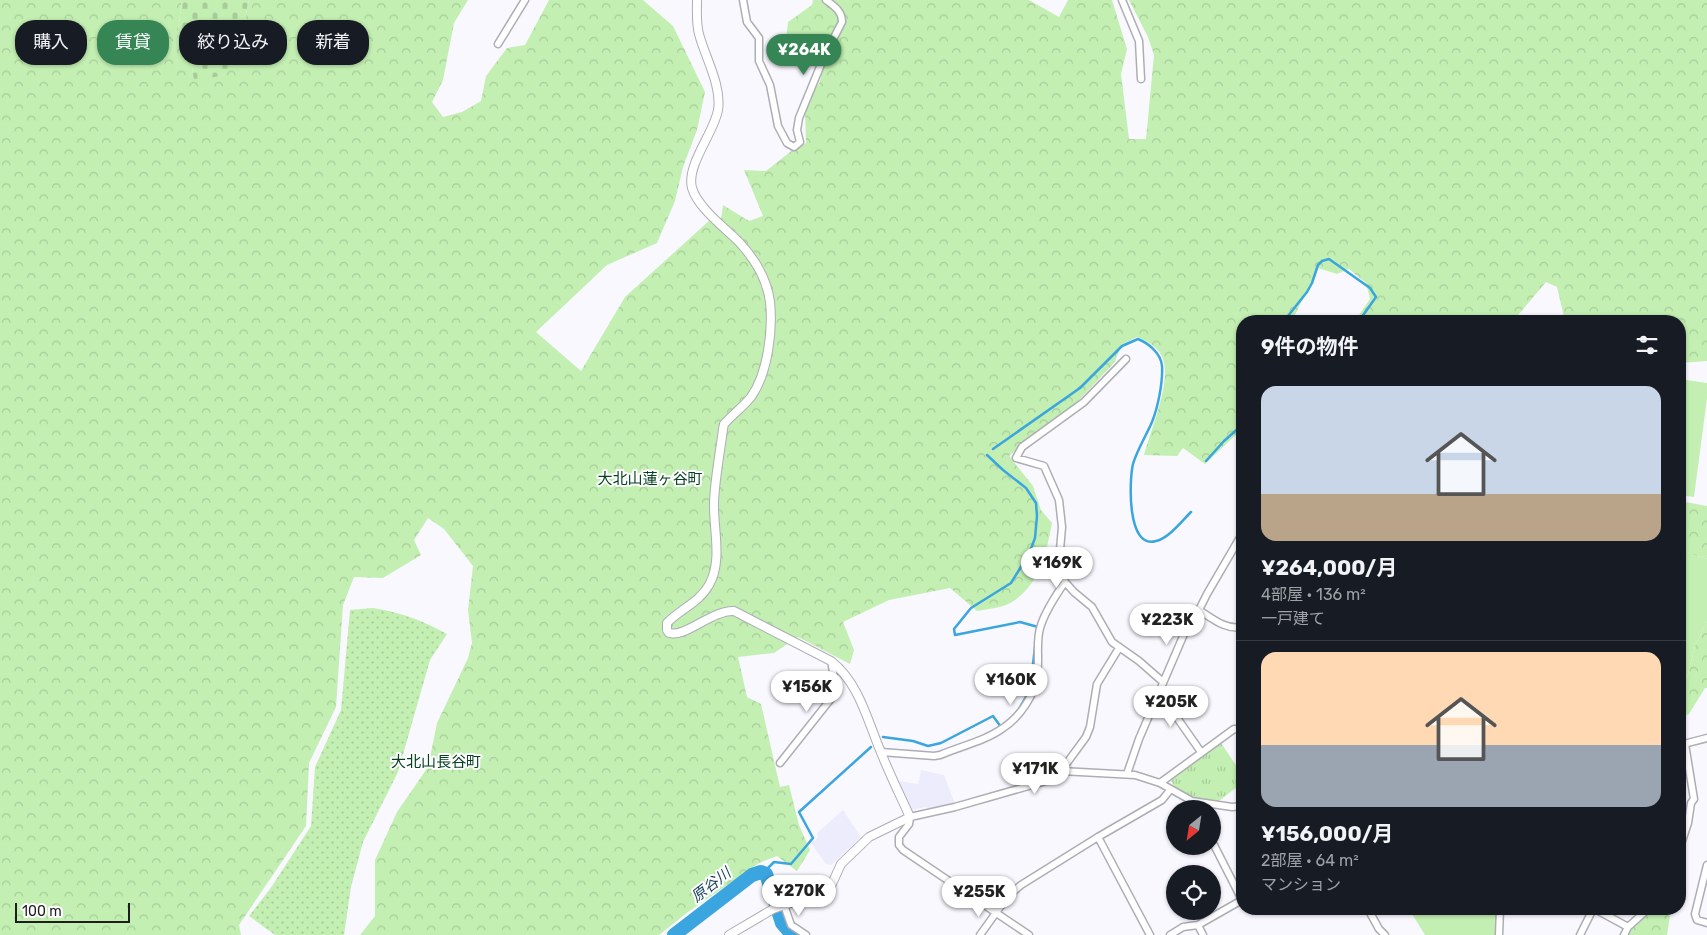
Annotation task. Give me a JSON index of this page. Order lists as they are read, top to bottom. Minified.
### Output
{"districts":["大北山蓮ヶ谷町","大北山長谷町"],"water":["原谷川"],"scale_bar":"100 m","north":"bottom left","page":{"chip":["購入","賃貸","絞り込み","新着"],"price":["¥264K","¥169K","¥223K","¥160K","¥156K","¥205K","¥171K","¥270K","¥255K"],"heading":"9件の物件","list":[{"name":"¥264,000/月","note":"4部屋 · 136 m² · 一戸建て"},{"name":"¥156,000/月","note":"2部屋 · 64 m² · マンション"}],"scale":"100 m"}}
